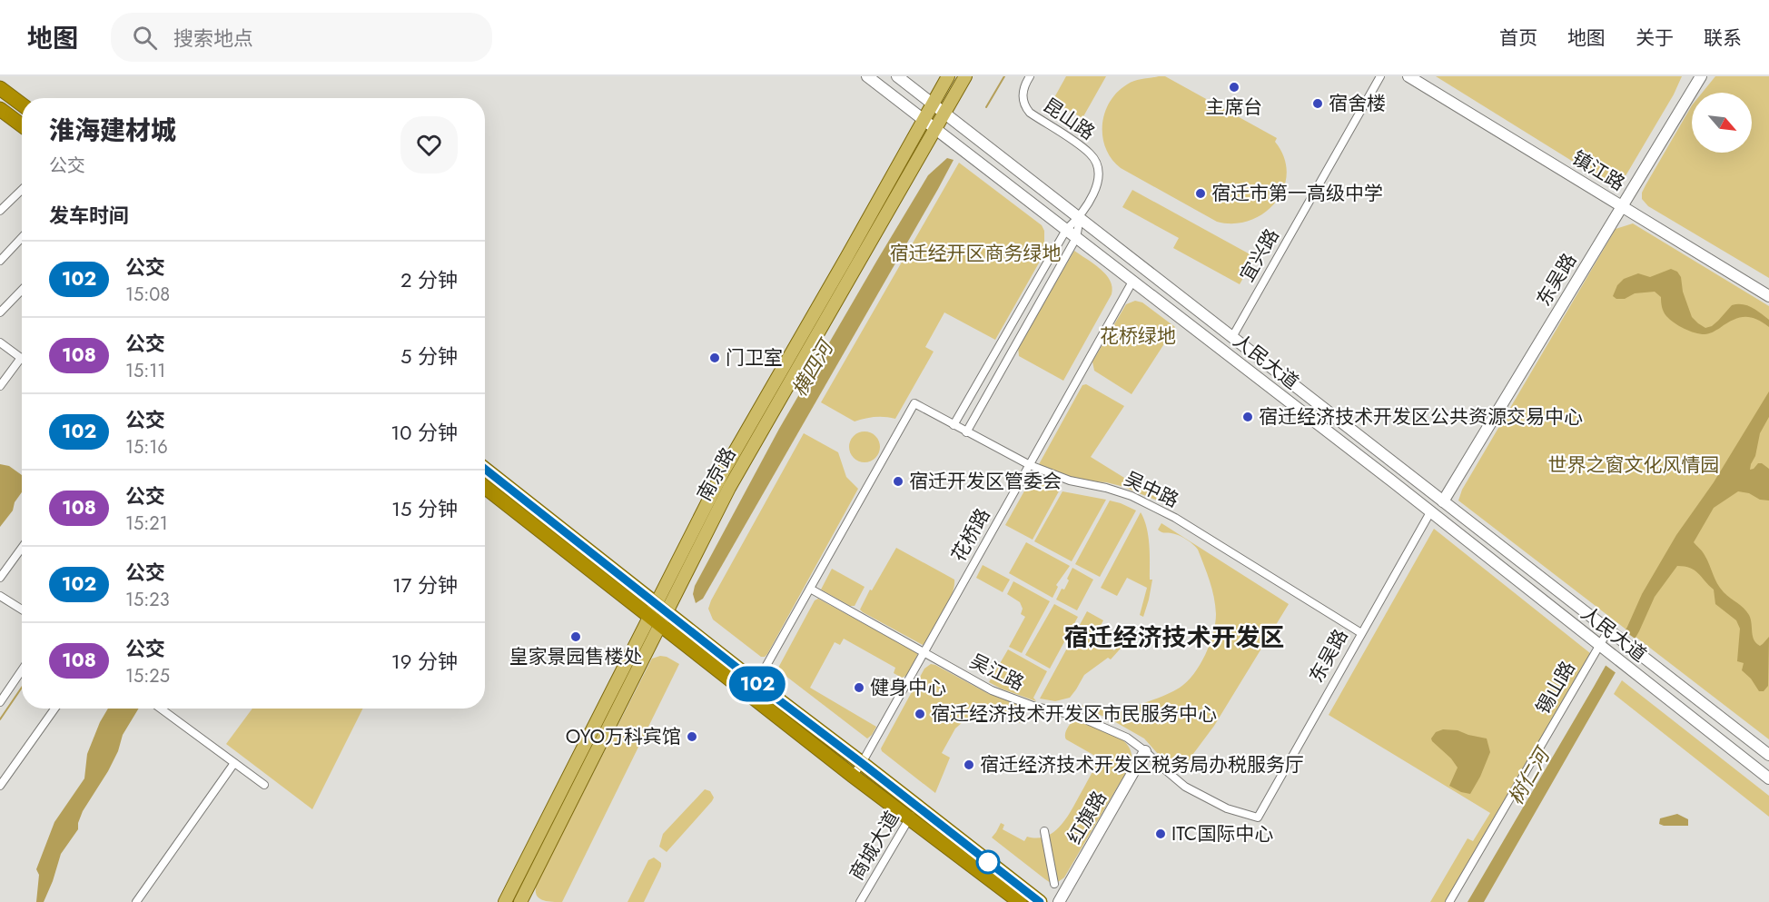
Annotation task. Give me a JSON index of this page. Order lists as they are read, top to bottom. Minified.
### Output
{"streets":{"main road":["镇江路","东吴路","人民大道","南京路","红旗路"],"street":["昆山路","宜兴路","吴中路","花桥路","吴江路","锡山路","商城大道"]},"crossings":[["昆山路","人民大道"],["镇江路","东吴路"],["宜兴路","人民大道"],["东吴路","人民大道"],["东吴路","吴中路"],["东吴路","吴江路"],["人民大道","南京路"],["人民大道","花桥路"],["人民大道","锡山路"],["吴中路","花桥路"],["吴中路","吴江路"],["花桥路","吴江路"],["吴江路","红旗路"]],"districts":["宿迁经济技术开发区"],"water":["横四河","树仁河"],"parks":["宿迁经开区商务绿地","花桥绿地","世界之窗文化风情园"],"places":["主席台","宿舍楼","宿迁市第一高级中学","门卫室","宿迁经济技术开发区公共资源交易中心","宿迁开发区管委会","皇家景园售楼处","健身中心","宿迁经济技术开发区市民服务中心","OYO万科宾馆","宿迁经济技术开发区税务局办税服务厅","ITC国际中心"],"lines":["bus line 102"],"north":"bottom right","page":{"header":"地图","search":"搜索地点","nav":["首页","地图","关于","联系"],"on_map":"102","heading":[["淮海建材城","公交"],"发车时间"],"list":[{"mark":"102","name":"公交","note":"15:08","value":"2 分钟"},{"mark":"108","name":"公交","note":"15:11","value":"5 分钟"},{"mark":"102","name":"公交","note":"15:16","value":"10 分钟"},{"mark":"108","name":"公交","note":"15:21","value":"15 分钟"},{"mark":"102","name":"公交","note":"15:23","value":"17 分钟"},{"mark":"108","name":"公交","note":"15:25","value":"19 分钟"}]}}
